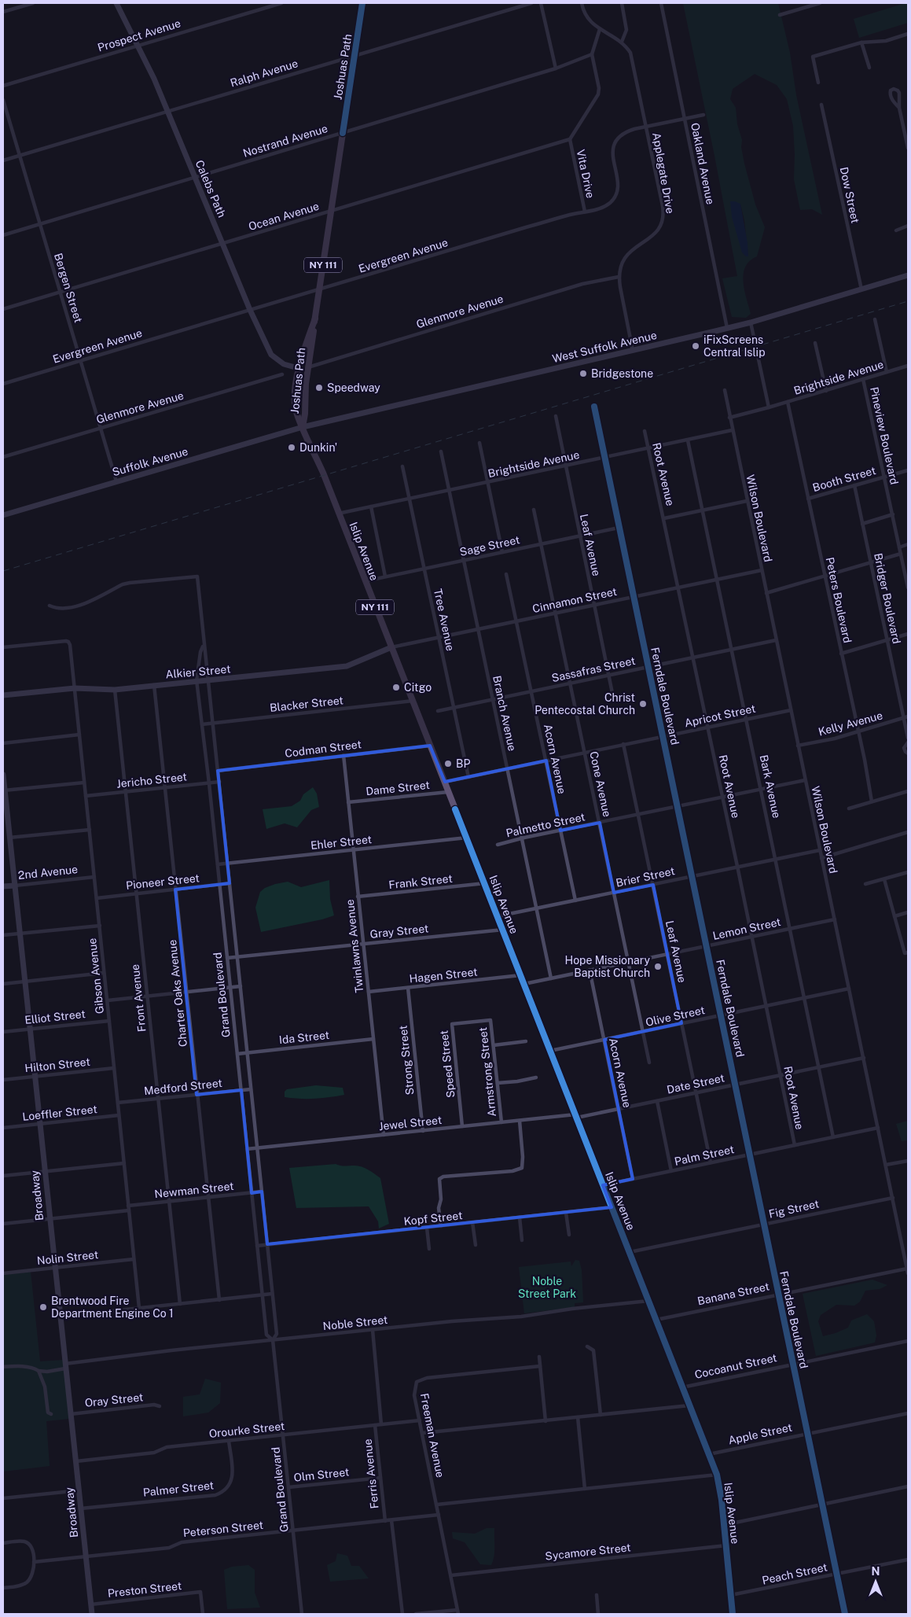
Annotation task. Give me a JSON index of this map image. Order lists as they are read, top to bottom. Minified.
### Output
{"streets":{"main road":["Joshuas Path","NY 111","Islip Avenue"],"street":["Prospect Avenue","Ralph Avenue","Nostrand Avenue","Oakland Avenue","Applegate Drive","Vita Drive","Calebs Path","Dow Street","Ocean Avenue","Evergreen Avenue","Bergen Street","Glenmore Avenue","West Suffolk Avenue","Brightside Avenue","Pineview Boulevard","Suffolk Avenue","Root Avenue","Booth Street","Wilson Boulevard","Leaf Avenue","Sage Street","Bridger Boulevard","Cinnamon Street","Peters Boulevard","Tree Avenue","Sassafras Street","Alkier Street","Ferndale Boulevard","Blacker Street","Branch Avenue","Apricot Street","Kelly Avenue","Codman Street","Acorn Avenue","Jericho Street","Cone Avenue","Bark Avenue","Dame Street","Palmetto Street","Ehler Street","2nd Avenue","Brier Street","Pioneer Street","Frank Street","Lemon Street","Gray Street","Twinlawns Avenue","Hagen Street","Gibson Avenue","Charter Oaks Avenue","Grand Boulevard","Front Avenue","Olive Street","Elliot Street","Ida Street","Strong Street","Speed Street","Hilton Street","Armstrong Street","Date Street","Medford Street","Loeffler Street","Jewel Street","Palm Street","Newman Street","Broadway","Fig Street","Kopf Street","Nolin Street","Banana Street","Noble Street","Cocoanut Street","Oray Street","Orourke Street","Apple Street","Freeman Avenue","Ferris Avenue","Olm Street","Palmer Street","Peterson Street","Sycamore Street","Peach Street","Preston Street"]},"crossings":[["Prospect Avenue","Calebs Path"],["Joshuas Path","Ralph Avenue"],["Joshuas Path","Nostrand Avenue"],["Joshuas Path","Calebs Path"],["Joshuas Path","Ocean Avenue"],["Joshuas Path","Evergreen Avenue"],["Joshuas Path","Glenmore Avenue"],["Joshuas Path","West Suffolk Avenue"],["Joshuas Path","Suffolk Avenue"],["Joshuas Path","Islip Avenue"],["Ralph Avenue","Calebs Path"],["Ralph Avenue","Bergen Street"],["Nostrand Avenue","Vita Drive"],["Nostrand Avenue","Calebs Path"],["Nostrand Avenue","Bergen Street"],["Oakland Avenue","Evergreen Avenue"],["Oakland Avenue","West Suffolk Avenue"],["Applegate Drive","Evergreen Avenue"],["Applegate Drive","Glenmore Avenue"],["Applegate Drive","West Suffolk Avenue"],["Vita Drive","Ocean Avenue"],["Vita Drive","Evergreen Avenue"],["Calebs Path","Ocean Avenue"],["Calebs Path","Evergreen Avenue"],["Dow Street","West Suffolk Avenue"],["Ocean Avenue","Bergen Street"],["Evergreen Avenue","Bergen Street"],["Bergen Street","Glenmore Avenue"],["Bergen Street","Suffolk Avenue"],["West Suffolk Avenue","Suffolk Avenue"],["West Suffolk Avenue","Islip Avenue"],["Brightside Avenue","Pineview Boulevard"],["Brightside Avenue","Root Avenue"],["Brightside Avenue","Wilson Boulevard"],["Brightside Avenue","Leaf Avenue"],["Brightside Avenue","Islip Avenue"],["Brightside Avenue","Peters Boulevard"],["Brightside Avenue","Tree Avenue"],["Brightside Avenue","Ferndale Boulevard"],["Brightside Avenue","Branch Avenue"],["Brightside Avenue","Bark Avenue"],["Pineview Boulevard","Booth Street"],["Suffolk Avenue","Islip Avenue"],["Root Avenue","Cinnamon Street"],["Root Avenue","Sassafras Street"],["Root Avenue","Apricot Street"],["Root Avenue","Palmetto Street"],["Root Avenue","Brier Street"],["Root Avenue","Lemon Street"],["Root Avenue","Olive Street"],["Root Avenue","Date Street"],["Root Avenue","Palm Street"],["Booth Street","Bridger Boulevard"],["Booth Street","Peters Boulevard"],["Wilson Boulevard","Cinnamon Street"],["Wilson Boulevard","Sassafras Street"],["Wilson Boulevard","Apricot Street"],["Wilson Boulevard","Kelly Avenue"],["Wilson Boulevard","Palmetto Street"],["Wilson Boulevard","Brier Street"],["Wilson Boulevard","Lemon Street"],["Wilson Boulevard","Olive Street"],["Wilson Boulevard","Date Street"],["Wilson Boulevard","Palm Street"],["Wilson Boulevard","Fig Street"],["Wilson Boulevard","Banana Street"],["Leaf Avenue","Sage Street"],["Leaf Avenue","Cinnamon Street"],["Leaf Avenue","Sassafras Street"],["Leaf Avenue","Apricot Street"],["Leaf Avenue","Palmetto Street"],["Leaf Avenue","Brier Street"],["Leaf Avenue","Lemon Street"],["Leaf Avenue","Olive Street"],["Leaf Avenue","Date Street"],["Leaf Avenue","Palm Street"],["Sage Street","Islip Avenue"],["Sage Street","Tree Avenue"],["Sage Street","Ferndale Boulevard"],["Sage Street","Branch Avenue"],["Sage Street","Cone Avenue"],["Islip Avenue","Cinnamon Street"],["Islip Avenue","Alkier Street"],["Islip Avenue","Blacker Street"],["Islip Avenue","Apricot Street"],["Islip Avenue","Codman Street"],["Islip Avenue","Dame Street"],["Islip Avenue","Ehler Street"],["Islip Avenue","Brier Street"],["Islip Avenue","Frank Street"],["Islip Avenue","Lemon Street"],["Islip Avenue","Gray Street"],["Islip Avenue","Hagen Street"],["Islip Avenue","Olive Street"],["Islip Avenue","Date Street"],["Islip Avenue","Jewel Street"],["Islip Avenue","Palm Street"],["Islip Avenue","Fig Street"],["Islip Avenue","Kopf Street"],["Islip Avenue","Banana Street"],["Islip Avenue","Noble Street"],["Islip Avenue","Cocoanut Street"],["Islip Avenue","Apple Street"],["Islip Avenue","Sycamore Street"],["Islip Avenue","Peach Street"],["Bridger Boulevard","Kelly Avenue"],["Cinnamon Street","Tree Avenue"],["Cinnamon Street","Alkier Street"],["Cinnamon Street","Ferndale Boulevard"],["Cinnamon Street","Branch Avenue"],["Cinnamon Street","Acorn Avenue"],["Cinnamon Street","Cone Avenue"],["Cinnamon Street","Bark Avenue"],["Peters Boulevard","Kelly Avenue"],["Tree Avenue","Sassafras Street"],["Tree Avenue","Apricot Street"],["Sassafras Street","Ferndale Boulevard"],["Sassafras Street","Branch Avenue"],["Sassafras Street","Acorn Avenue"],["Sassafras Street","Cone Avenue"],["Sassafras Street","Bark Avenue"],["Alkier Street","Gibson Avenue"],["Alkier Street","Charter Oaks Avenue"],["Alkier Street","Grand Boulevard"],["Alkier Street","Front Avenue"],["Ferndale Boulevard","Apricot Street"],["Ferndale Boulevard","Palmetto Street"],["Ferndale Boulevard","Brier Street"],["Ferndale Boulevard","Lemon Street"],["Ferndale Boulevard","Olive Street"],["Ferndale Boulevard","Date Street"],["Ferndale Boulevard","Palm Street"],["Ferndale Boulevard","Fig Street"],["Ferndale Boulevard","Banana Street"],["Ferndale Boulevard","Cocoanut Street"],["Ferndale Boulevard","Apple Street"],["Ferndale Boulevard","Peach Street"],["Blacker Street","Grand Boulevard"],["Branch Avenue","Apricot Street"],["Branch Avenue","Palmetto Street"],["Branch Avenue","Brier Street"],["Branch Avenue","Lemon Street"],["Apricot Street","Acorn Avenue"],["Apricot Street","Cone Avenue"],["Apricot Street","Bark Avenue"],["Codman Street","Twinlawns Avenue"],["Codman Street","Grand Boulevard"],["Acorn Avenue","Palmetto Street"],["Acorn Avenue","Brier Street"],["Acorn Avenue","Lemon Street"],["Acorn Avenue","Olive Street"],["Acorn Avenue","Date Street"],["Acorn Avenue","Palm Street"],["Jericho Street","Gibson Avenue"],["Jericho Street","Charter Oaks Avenue"],["Jericho Street","Grand Boulevard"],["Jericho Street","Front Avenue"],["Cone Avenue","Palmetto Street"],["Cone Avenue","Brier Street"],["Cone Avenue","Lemon Street"],["Cone Avenue","Olive Street"],["Bark Avenue","Palmetto Street"],["Bark Avenue","Brier Street"],["Bark Avenue","Lemon Street"],["Bark Avenue","Olive Street"],["Bark Avenue","Date Street"],["Bark Avenue","Palm Street"],["Dame Street","Twinlawns Avenue"],["Ehler Street","Twinlawns Avenue"],["Ehler Street","Grand Boulevard"],["2nd Avenue","Gibson Avenue"],["2nd Avenue","Broadway"],["Pioneer Street","Gibson Avenue"],["Pioneer Street","Charter Oaks Avenue"],["Pioneer Street","Grand Boulevard"],["Pioneer Street","Front Avenue"],["Frank Street","Twinlawns Avenue"],["Gray Street","Twinlawns Avenue"],["Gray Street","Grand Boulevard"],["Twinlawns Avenue","Hagen Street"],["Twinlawns Avenue","Ida Street"],["Twinlawns Avenue","Jewel Street"],["Hagen Street","Strong Street"],["Gibson Avenue","Elliot Street"],["Gibson Avenue","Hilton Street"],["Gibson Avenue","Medford Street"],["Gibson Avenue","Loeffler Street"],["Gibson Avenue","Newman Street"],["Gibson Avenue","Nolin Street"],["Charter Oaks Avenue","Medford Street"],["Charter Oaks Avenue","Newman Street"],["Grand Boulevard","Ida Street"],["Grand Boulevard","Medford Street"],["Grand Boulevard","Jewel Street"],["Grand Boulevard","Newman Street"],["Grand Boulevard","Kopf Street"],["Grand Boulevard","Noble Street"],["Grand Boulevard","Orourke Street"],["Grand Boulevard","Olm Street"],["Grand Boulevard","Peterson Street"],["Front Avenue","Medford Street"],["Front Avenue","Newman Street"],["Elliot Street","Broadway"],["Strong Street","Jewel Street"],["Speed Street","Armstrong Street"],["Speed Street","Jewel Street"],["Hilton Street","Broadway"],["Armstrong Street","Jewel Street"],["Date Street","Jewel Street"],["Loeffler Street","Broadway"],["Broadway","Nolin Street"],["Broadway","Noble Street"],["Broadway","Oray Street"],["Broadway","Orourke Street"],["Broadway","Palmer Street"],["Broadway","Peterson Street"],["Broadway","Preston Street"],["Noble Street","Ferris Avenue"],["Orourke Street","Freeman Avenue"],["Orourke Street","Ferris Avenue"],["Orourke Street","Palmer Street"],["Freeman Avenue","Peterson Street"],["Freeman Avenue","Sycamore Street"],["Ferris Avenue","Olm Street"],["Ferris Avenue","Peterson Street"]],"parks":["Noble Street Park"],"places":["iFixScreens Central Islip","Bridgestone","Speedway","Dunkin'","Citgo","Christ Pentecostal Church","BP","Hope Missionary Baptist Church","Brentwood Fire Department Engine Co 1"],"north":"top"}
